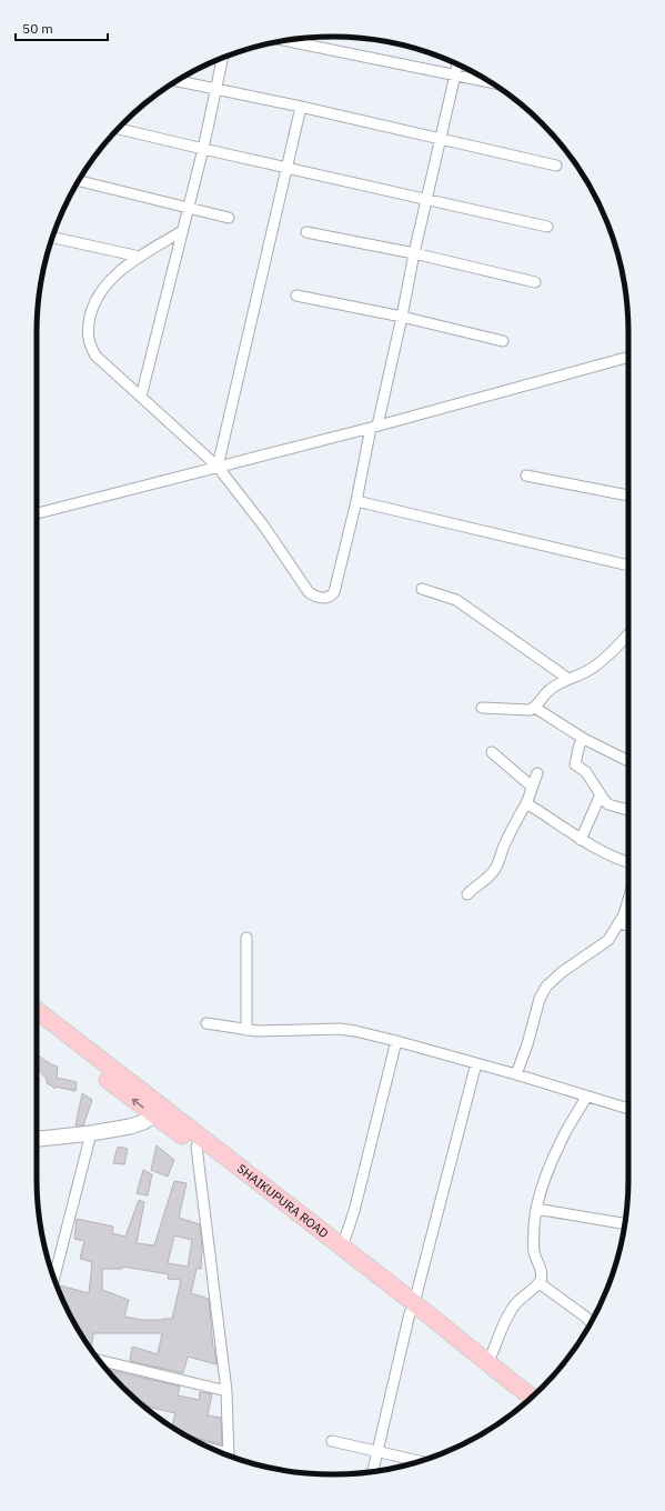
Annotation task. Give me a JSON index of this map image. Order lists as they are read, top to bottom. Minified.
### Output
{"streets":{"main road":["SHAIKUPURA ROAD"]},"scale_bar":"50 m"}
